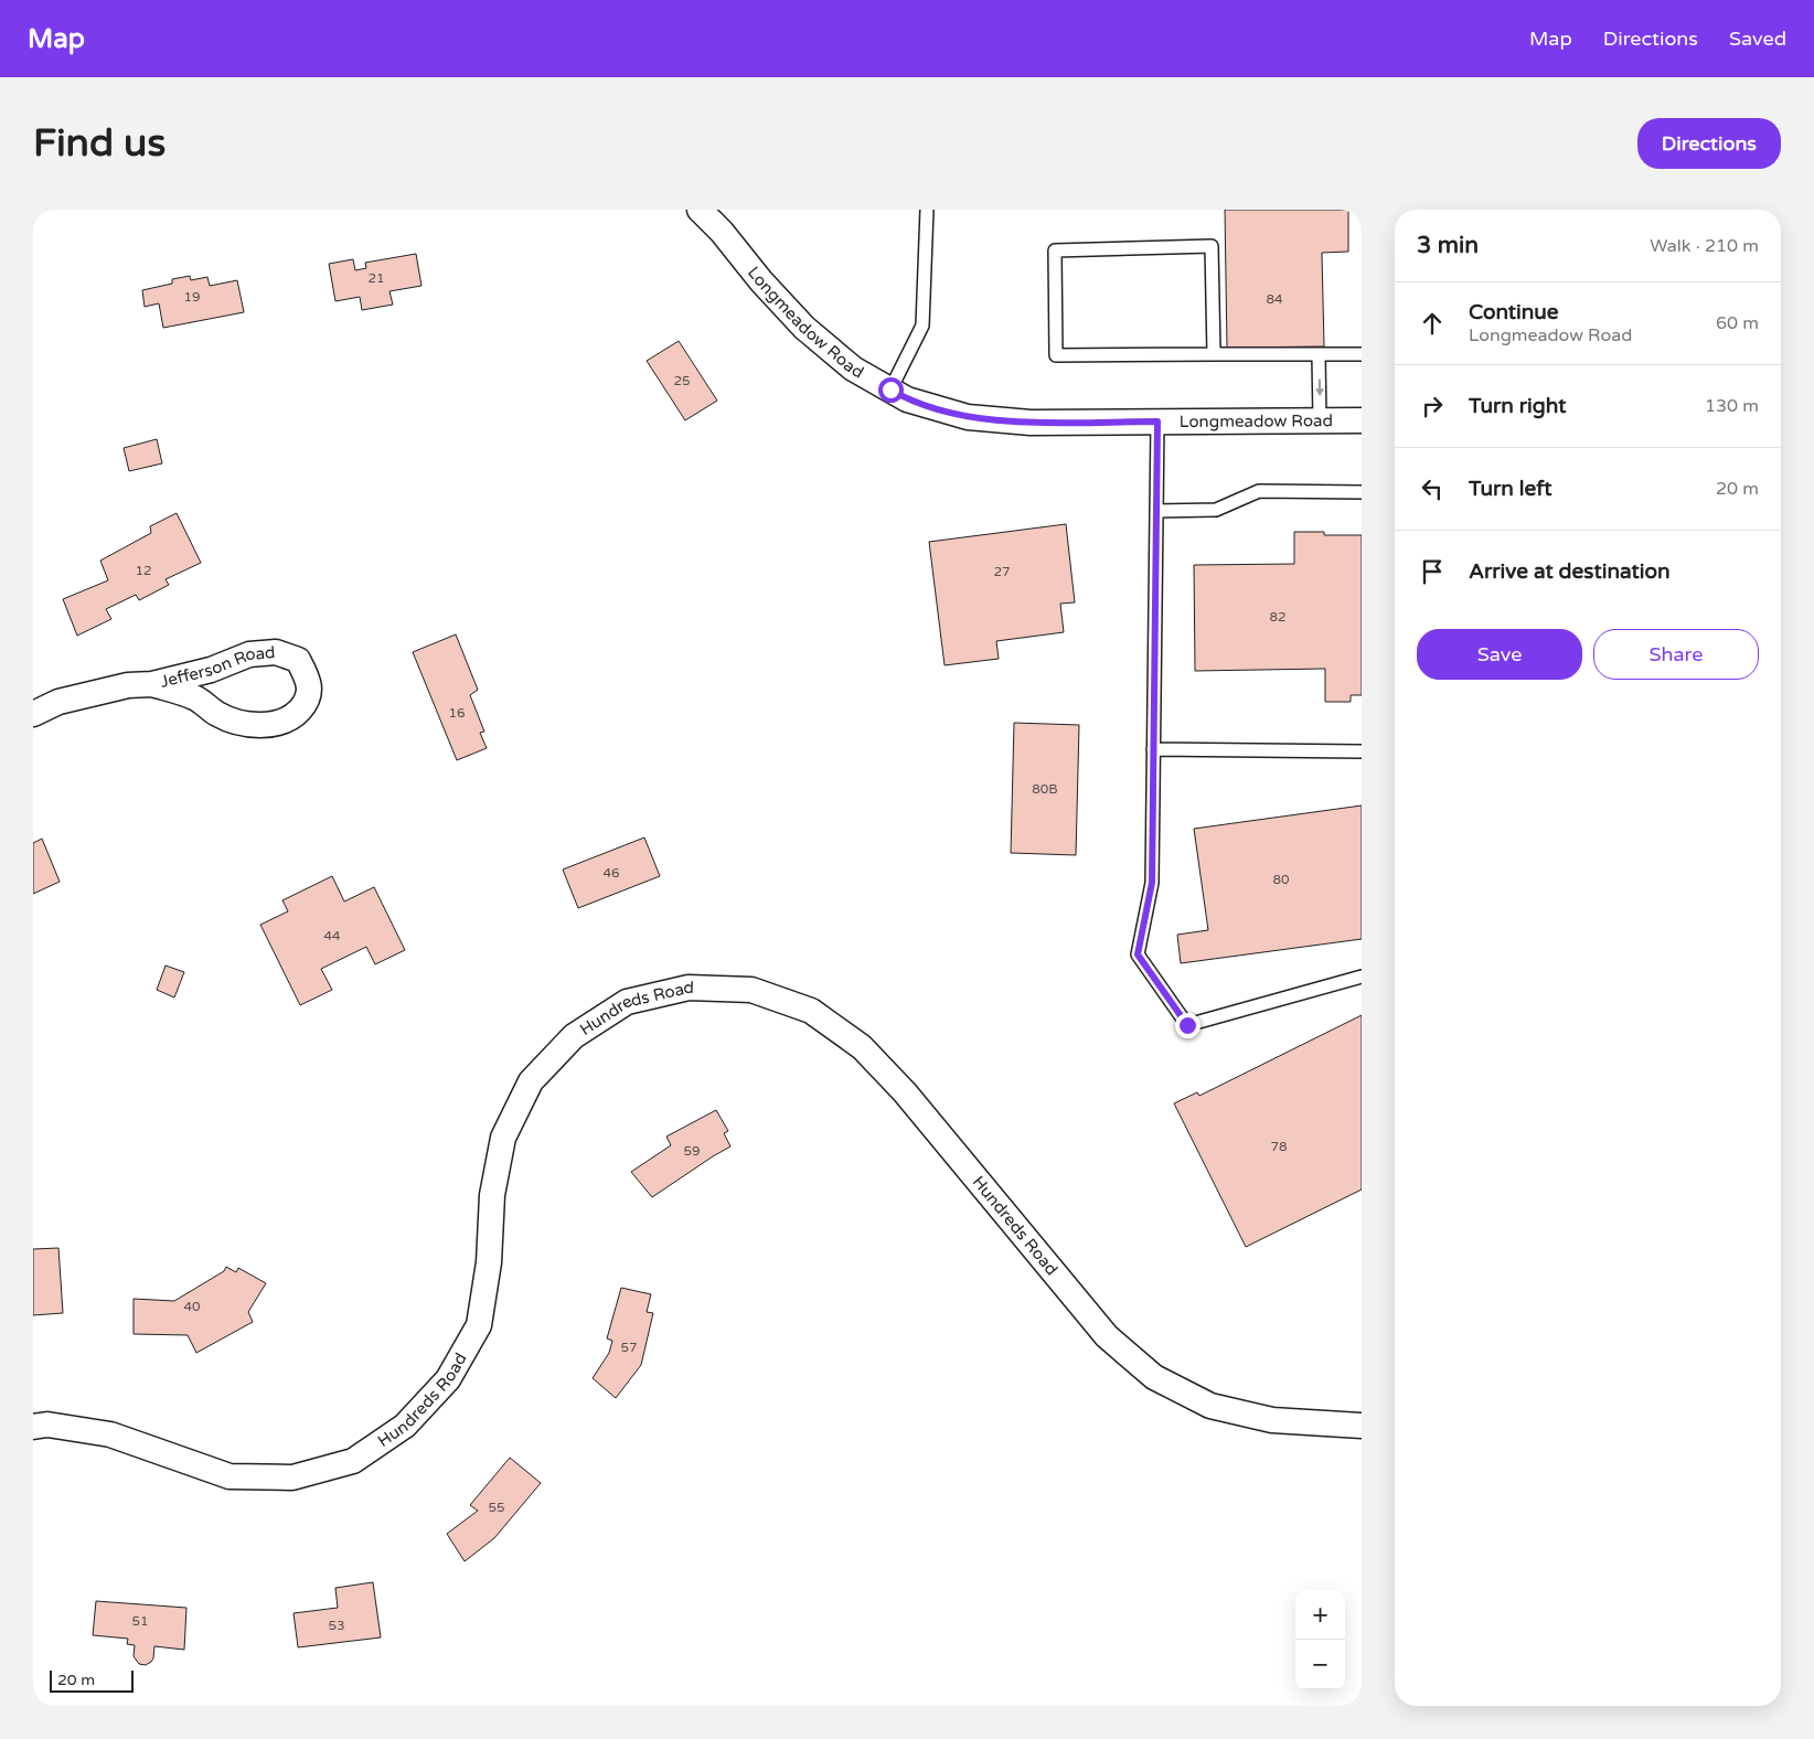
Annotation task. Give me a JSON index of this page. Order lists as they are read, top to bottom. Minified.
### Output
{"streets":{"street":["Longmeadow Road","Jefferson Road","Hundreds Road"]},"house_numbers":["21","19","84","25","12","27","82","16","80B","46","80","44","78","59","40","57","55","51","53"],"scale_bar":"20 m","page":{"header":"Map","nav":["Map","Directions","Saved"],"buttons":["Directions",["Save","Share"]],"title":"Find us","heading":["3 min","Walk · 210 m"],"list":[["Continue","Longmeadow Road","60 m"],["Turn right","130 m"],["Turn left","20 m"],"Arrive at destination"],"map_buttons":["+","−"],"scale":"20 m"}}
